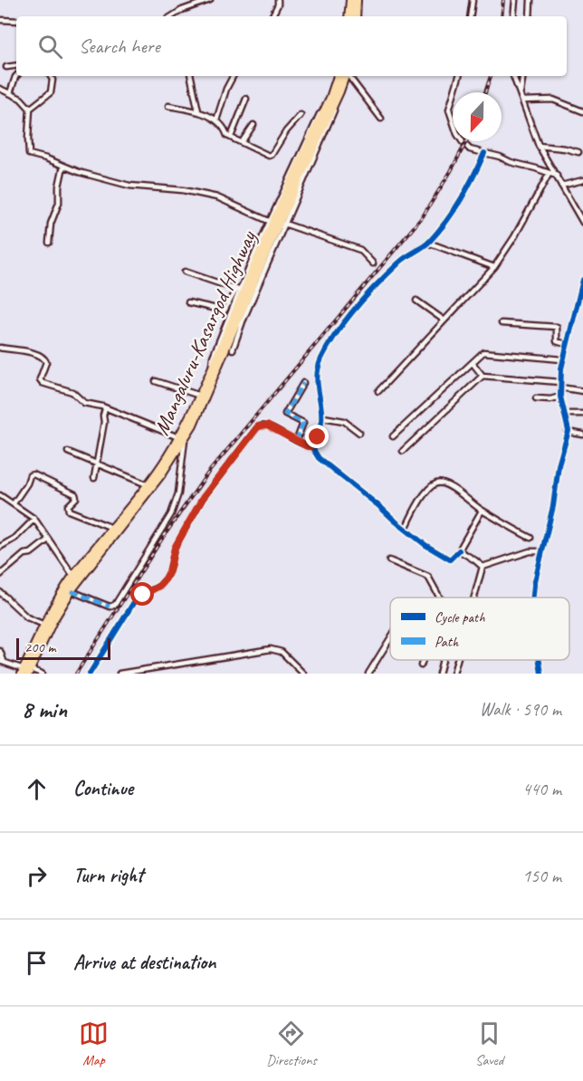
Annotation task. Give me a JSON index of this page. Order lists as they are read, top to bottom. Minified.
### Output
{"streets":{"highway":["Mangaluru-Kasargod Highway"]},"legend":["Cycle path","Path"],"scale_bar":"200 m","north":"bottom","page":{"search":"Search here","scale":"200 m","heading":["8 min","Walk · 590 m"],"list":[["Continue","440 m"],["Turn right","150 m"],"Arrive at destination"],"nav":["Map","Directions","Saved"]}}
